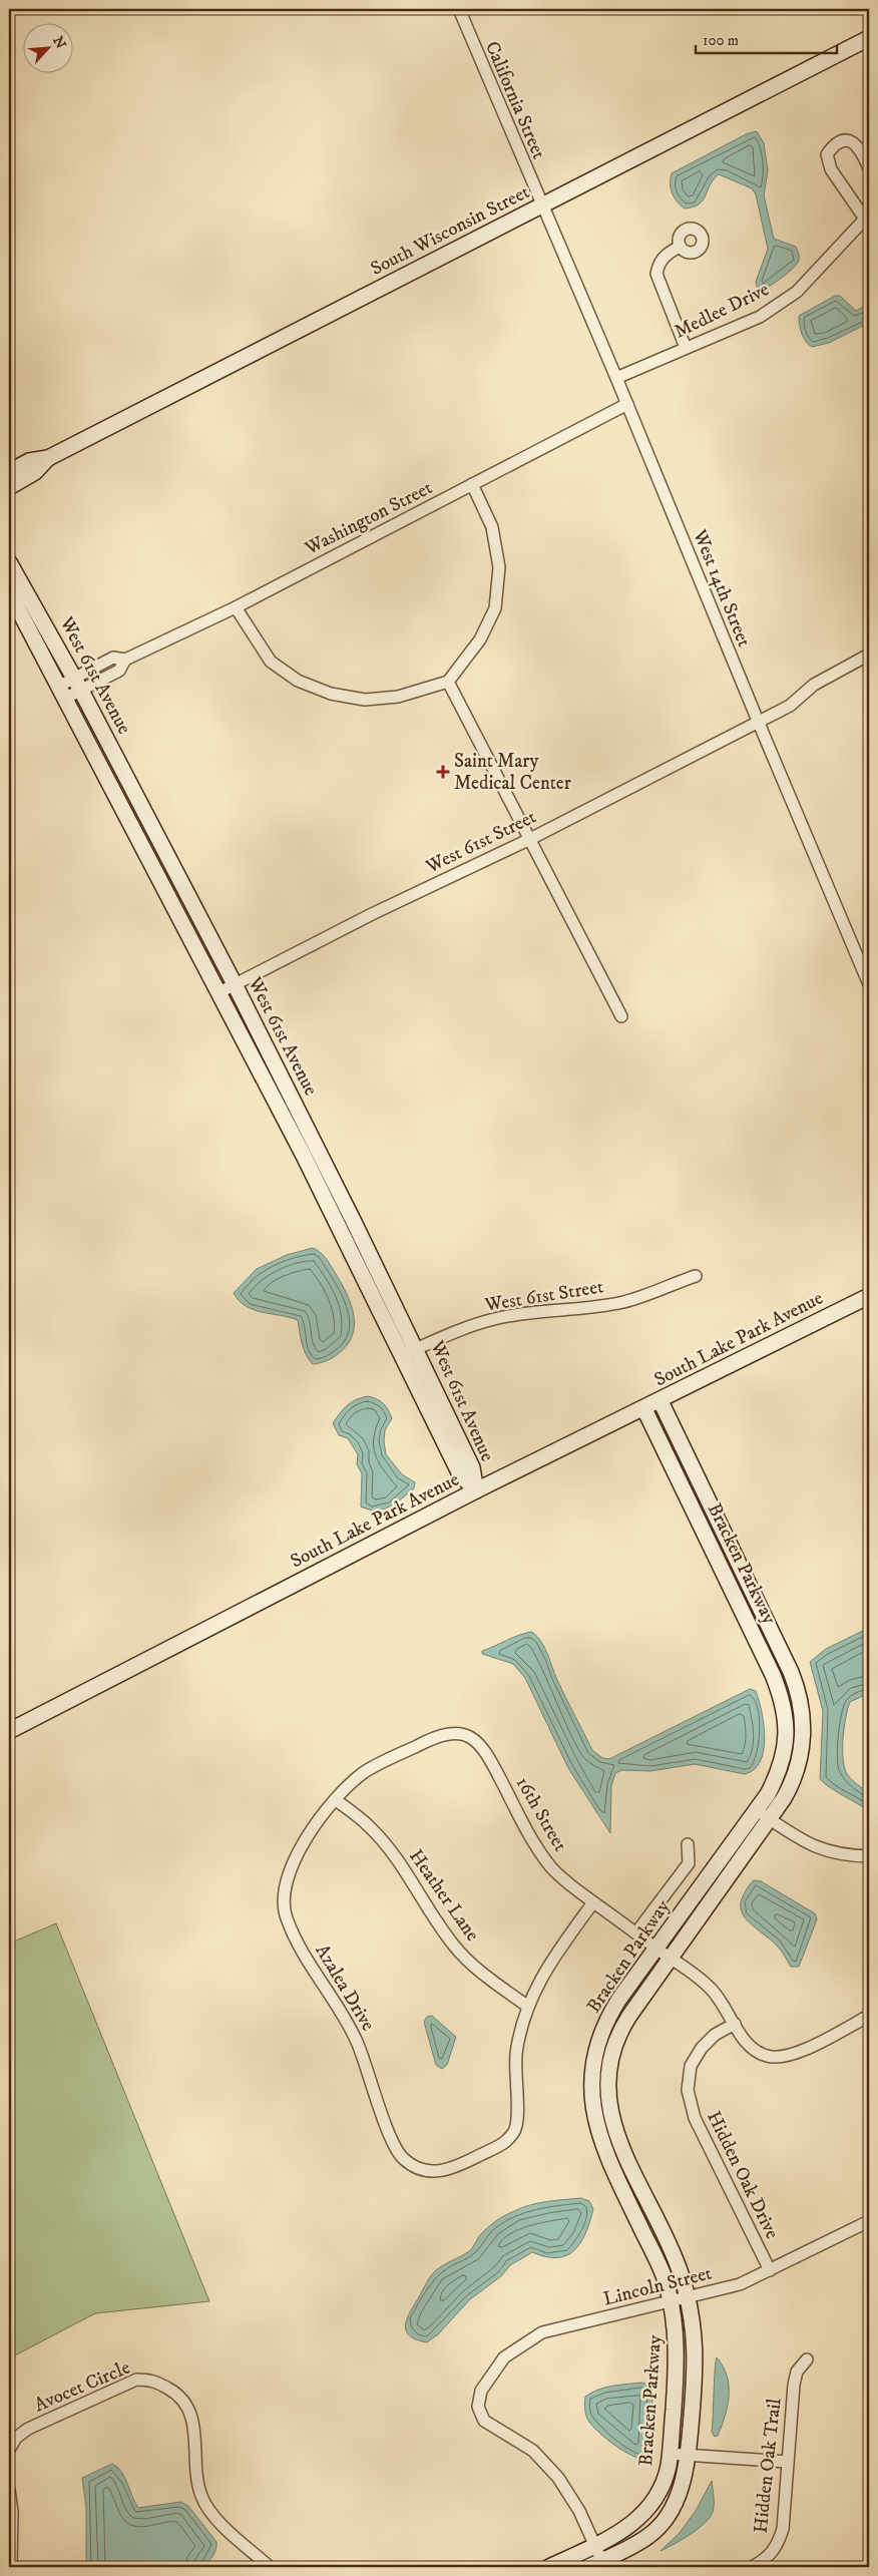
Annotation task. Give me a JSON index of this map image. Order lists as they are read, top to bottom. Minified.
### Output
{"streets":{"street":["California Street","South Wisconsin Street","Medlee Drive","Washington Street","West 14th Street","West 61st Avenue","West 61st Street","South Lake Park Avenue","Bracken Parkway","16th Street","Heather Lane","Azalea Drive","Hidden Oak Drive","Lincoln Street","Avocet Circle","Hidden Oak Trail"]},"crossings":[["California Street","South Wisconsin Street"],["California Street","West 14th Street"],["South Wisconsin Street","West 14th Street"],["Medlee Drive","West 14th Street"],["Washington Street","West 14th Street"],["Washington Street","West 61st Avenue"],["West 14th Street","West 61st Street"],["West 61st Avenue","West 61st Street"],["West 61st Avenue","South Lake Park Avenue"],["South Lake Park Avenue","Bracken Parkway"],["Bracken Parkway","16th Street"],["Bracken Parkway","Lincoln Street"],["16th Street","Heather Lane"],["16th Street","Azalea Drive"],["16th Street","Hidden Oak Drive"],["Heather Lane","Azalea Drive"],["Hidden Oak Drive","Lincoln Street"]],"places":{"health":["Saint Mary Medical Center"]},"scale_bar":"100 m","north":"top right"}
